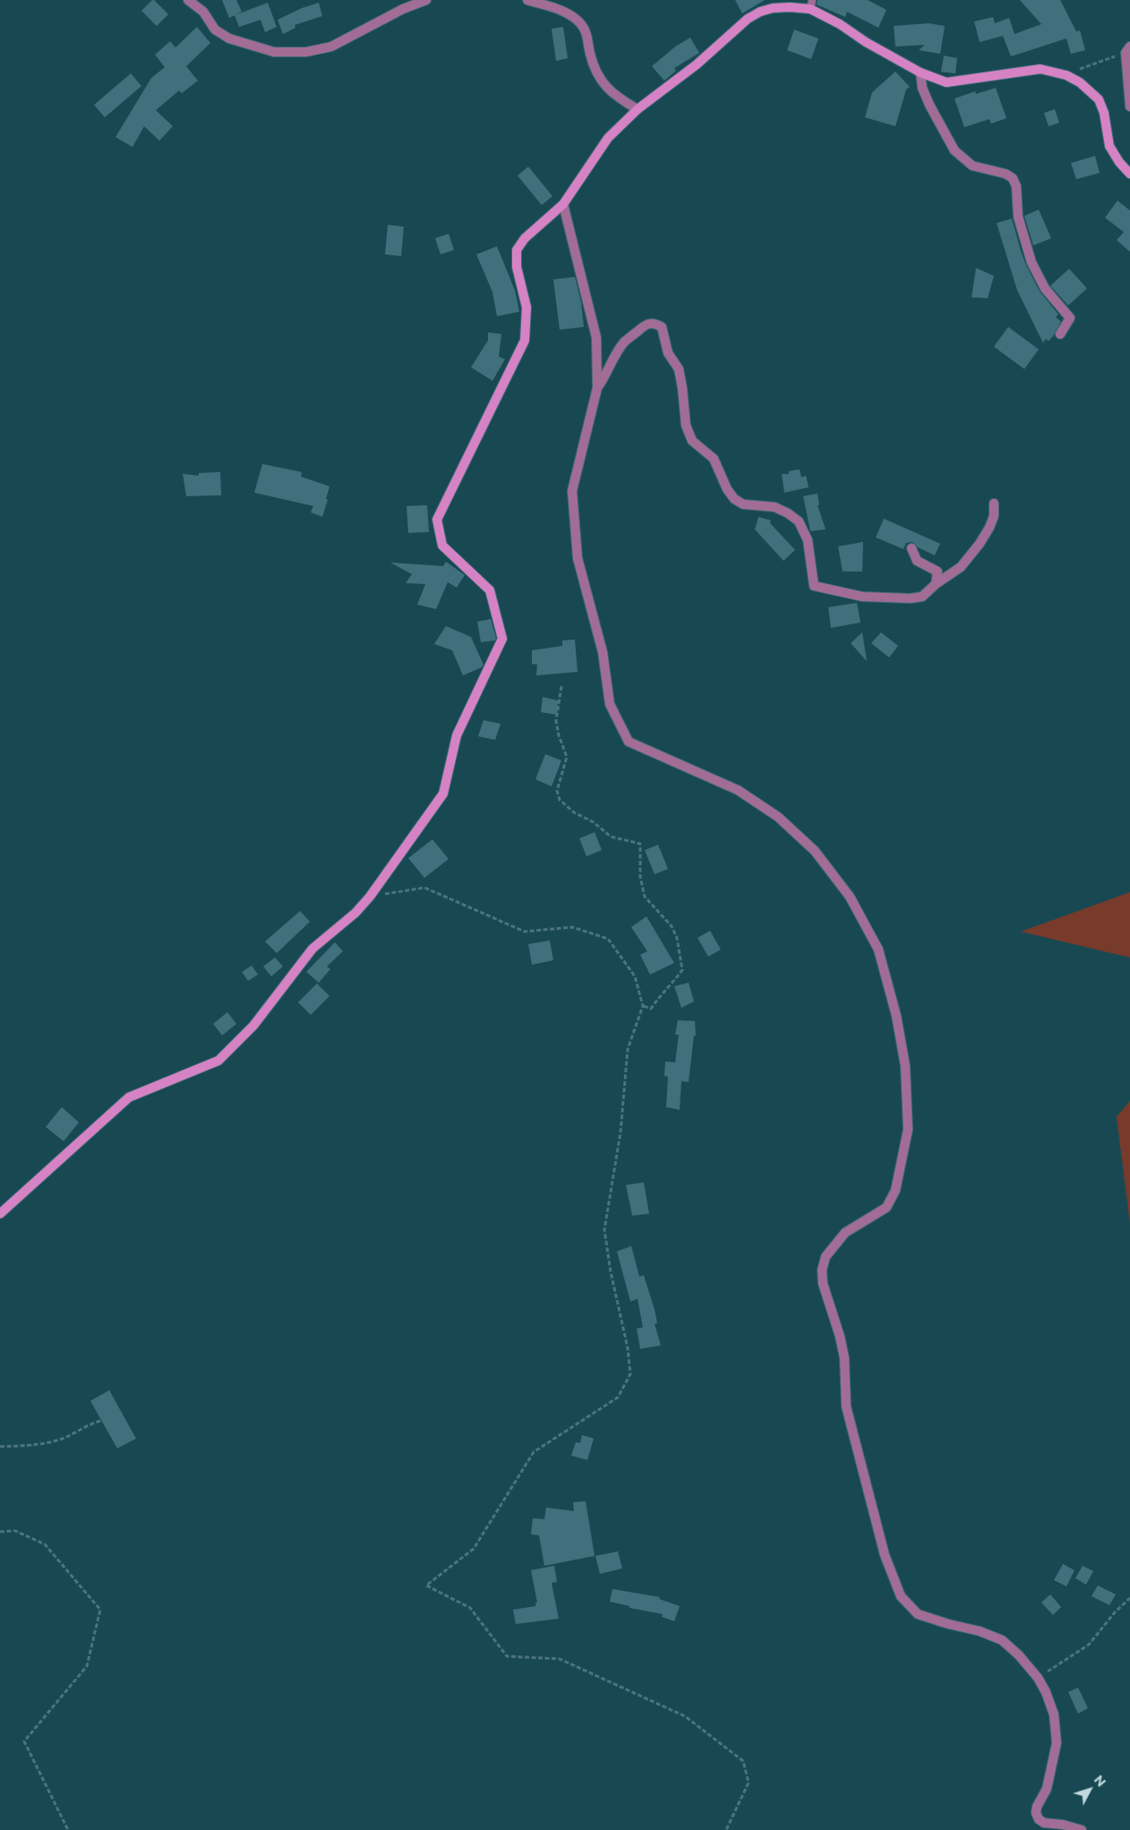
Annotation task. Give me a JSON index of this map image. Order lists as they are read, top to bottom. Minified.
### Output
{"north":"top right"}
